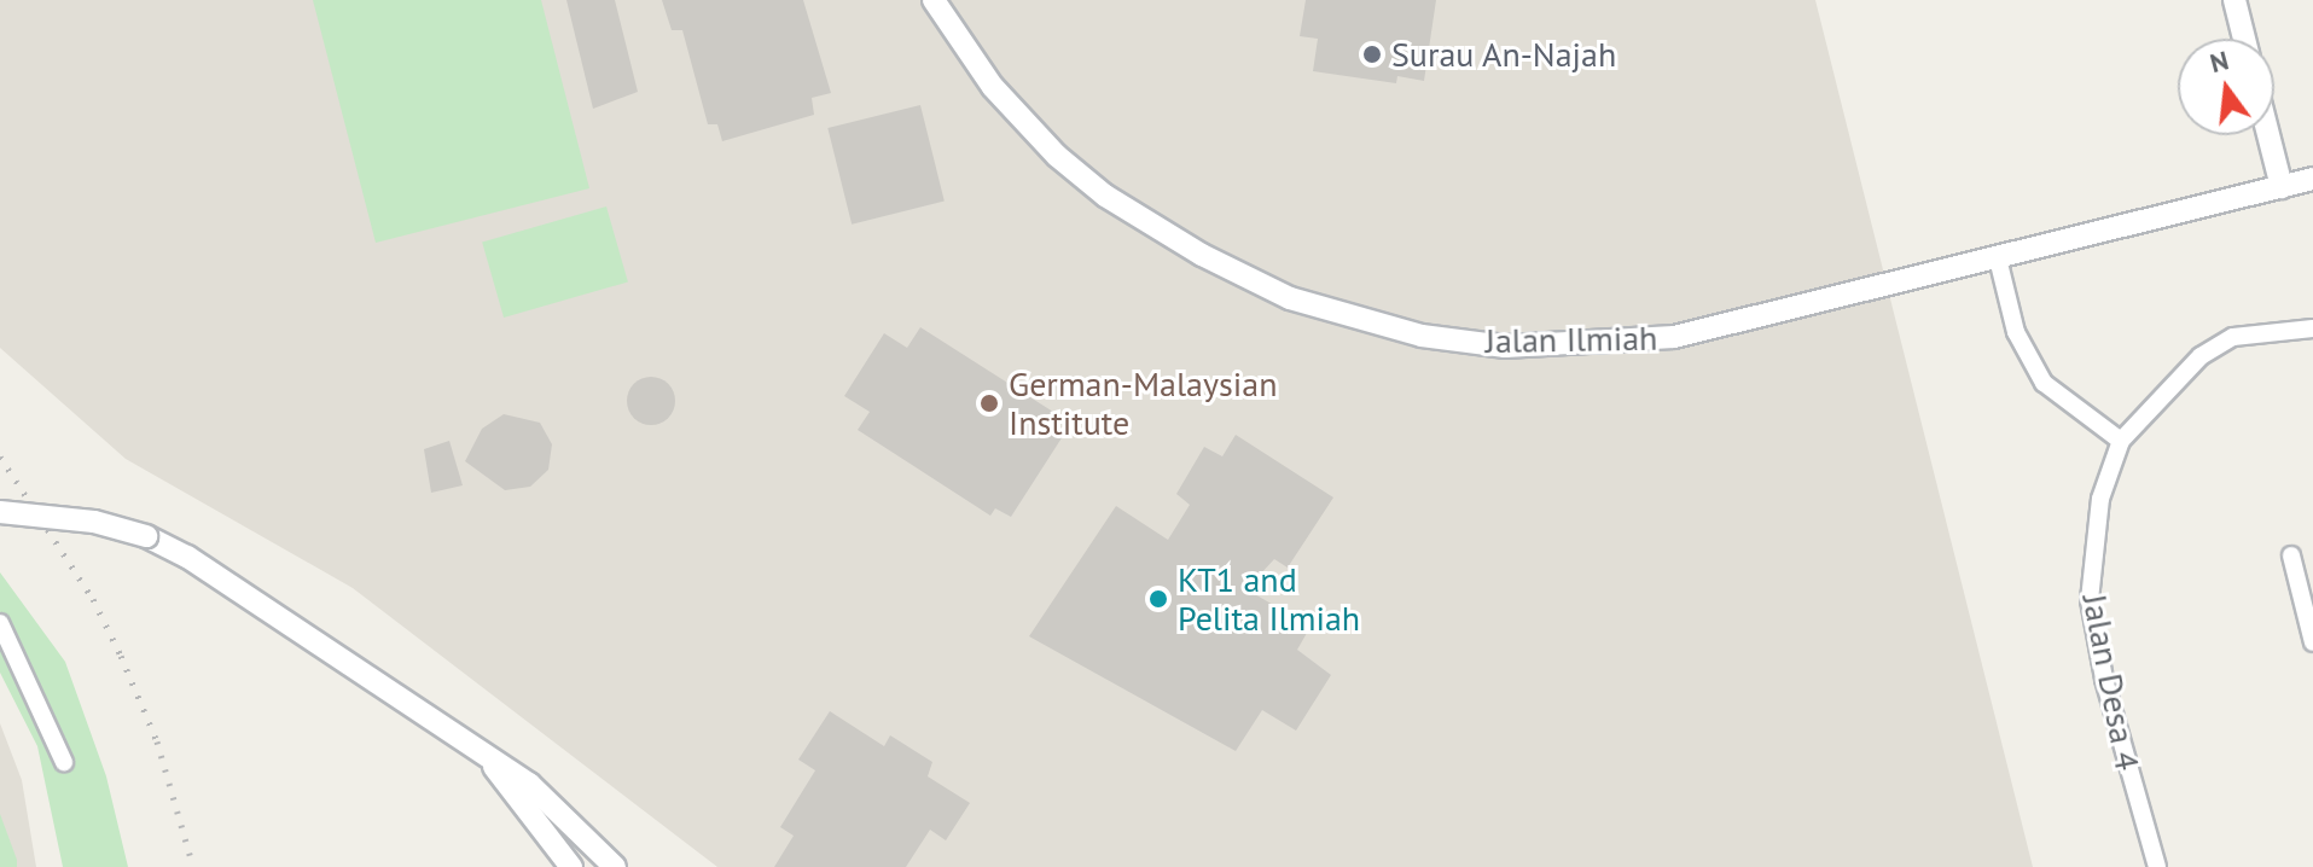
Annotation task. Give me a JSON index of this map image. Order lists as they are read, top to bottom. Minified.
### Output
{"streets":{"street":["Jalan Ilmiah","Jalan Desa 4"]},"places":["Surau An-Najah","German-Malaysian Institute","KT1 and Pelita Ilmiah"],"north":"top"}
